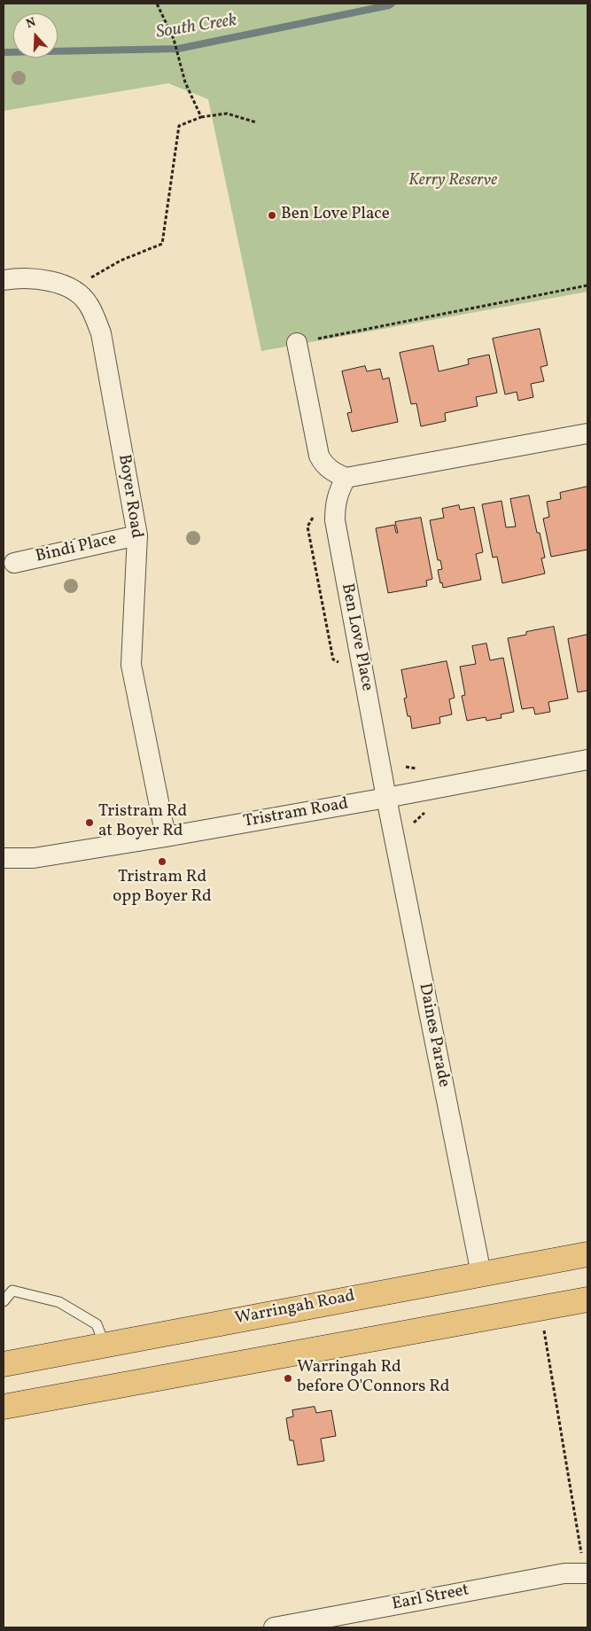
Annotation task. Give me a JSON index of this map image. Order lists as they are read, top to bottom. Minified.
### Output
{"streets":{"highway":["Warringah Road"],"street":["Boyer Road","Bindi Place","Ben Love Place","Tristram Road","Daines Parade","Earl Street"]},"crossings":[["Boyer Road","Bindi Place"],["Boyer Road","Tristram Road"],["Ben Love Place","Tristram Road"],["Ben Love Place","Daines Parade"],["Tristram Road","Daines Parade"],["Daines Parade","Warringah Road"]],"water":["South Creek"],"parks":["Kerry Reserve"],"places":["Ben Love Place","Tristram Rd at Boyer Rd","Tristram Rd opp Boyer Rd","Warringah Rd before O'Connors Rd"],"north":"top"}
